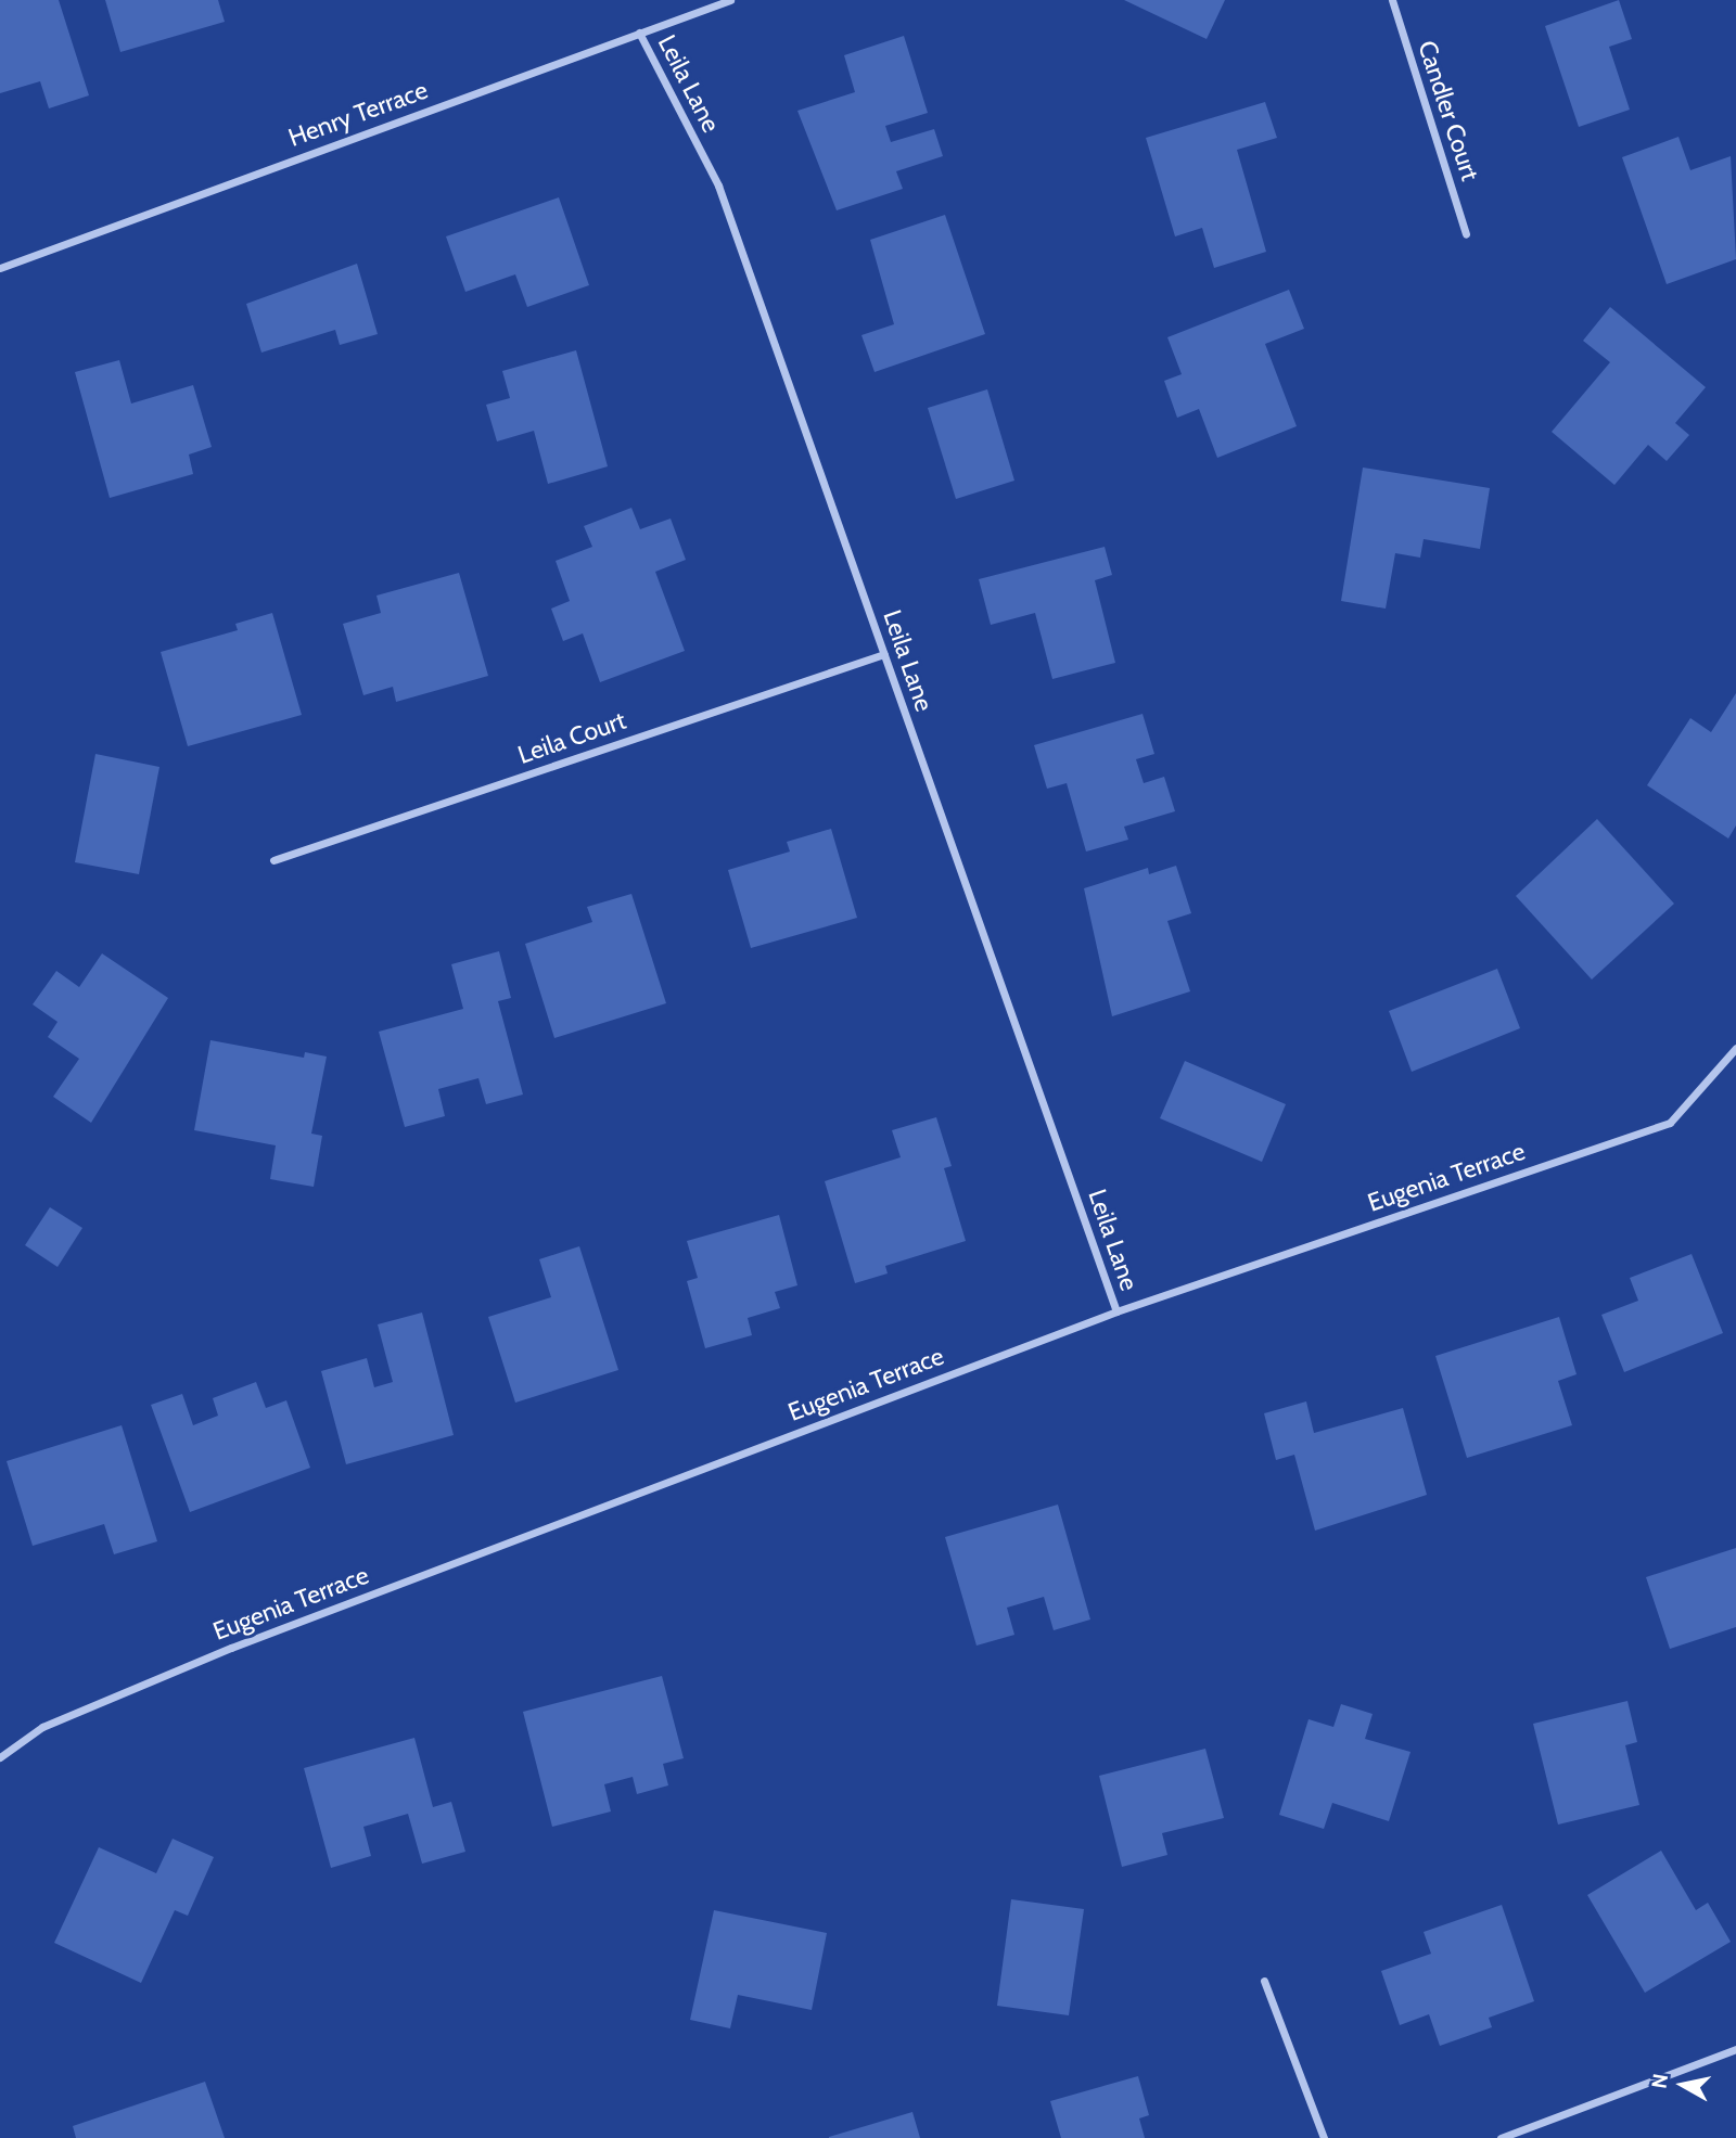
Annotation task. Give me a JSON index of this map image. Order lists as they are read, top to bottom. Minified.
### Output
{"streets":{"street":["Leila Lane","Candler Court","Henry Terrace","Leila Court","Eugenia Terrace"]},"crossings":[["Leila Lane","Henry Terrace"],["Leila Lane","Leila Court"],["Leila Lane","Eugenia Terrace"]],"north":"left"}
